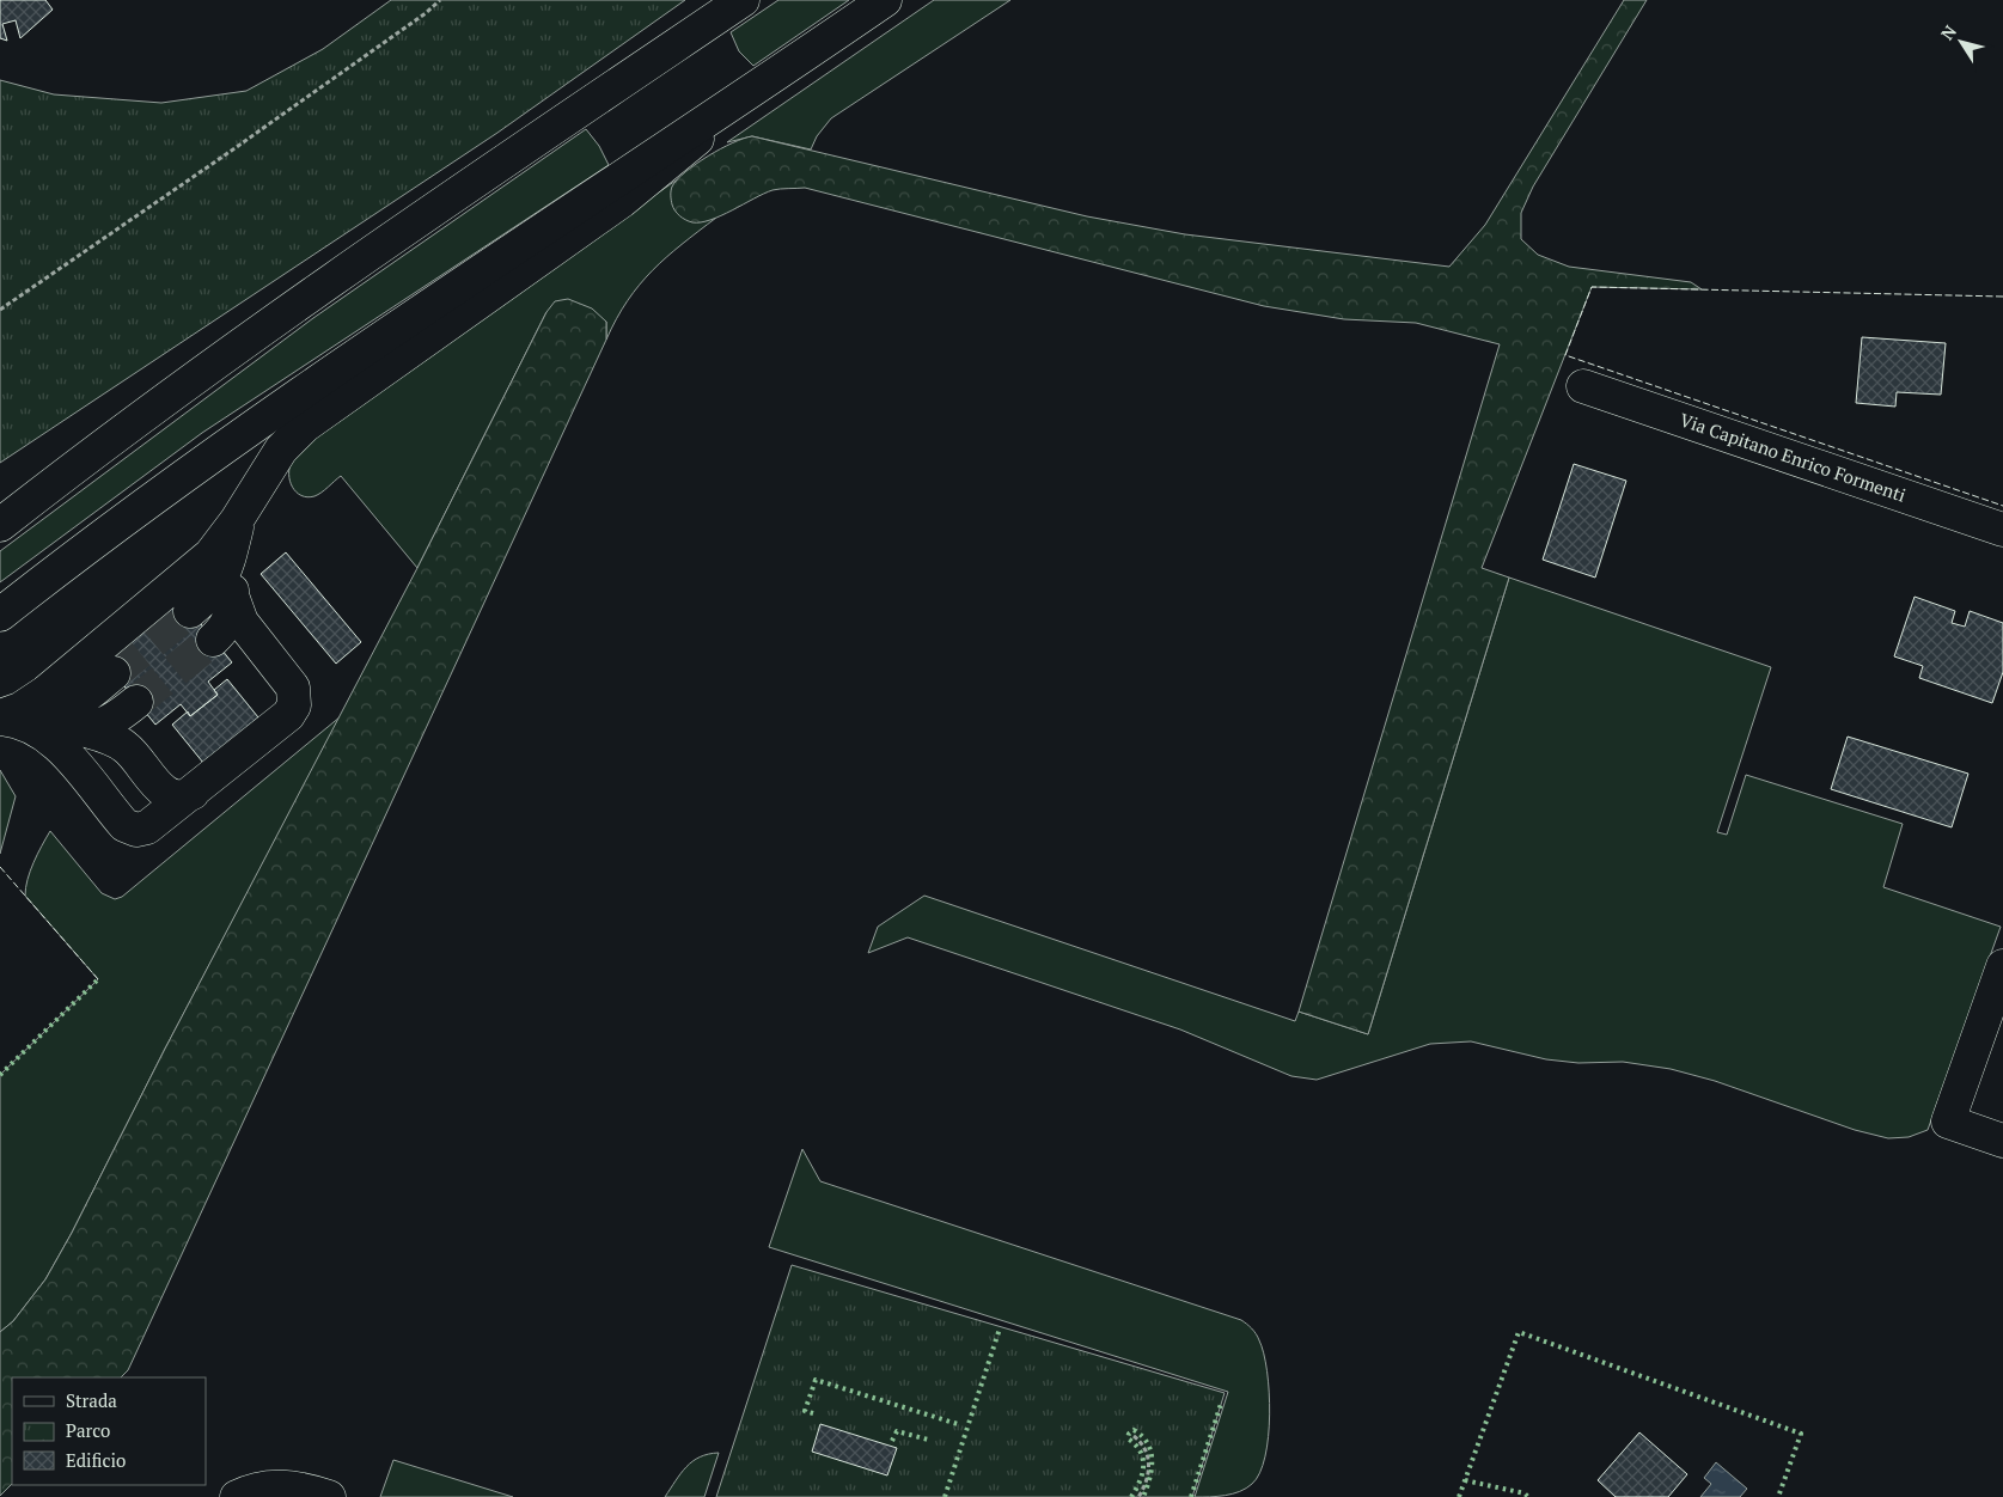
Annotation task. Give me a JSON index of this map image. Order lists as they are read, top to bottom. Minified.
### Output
{"streets":{"main road":["Via Capitano Enrico Formenti"]},"legend":["Strada","Parco","Edificio"],"north":"top left"}
